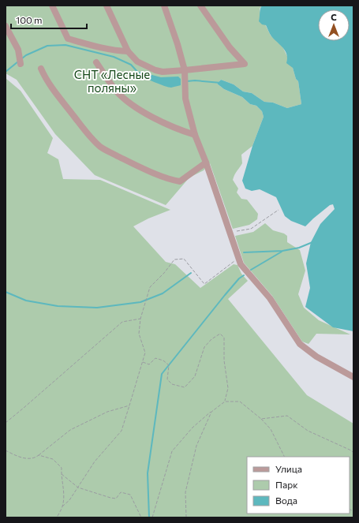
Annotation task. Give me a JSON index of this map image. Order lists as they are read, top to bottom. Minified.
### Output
{"parks":["СНТ «Лесные поляны»"],"legend":["Улица","Парк","Вода"],"scale_bar":"100 m","north":"top"}
